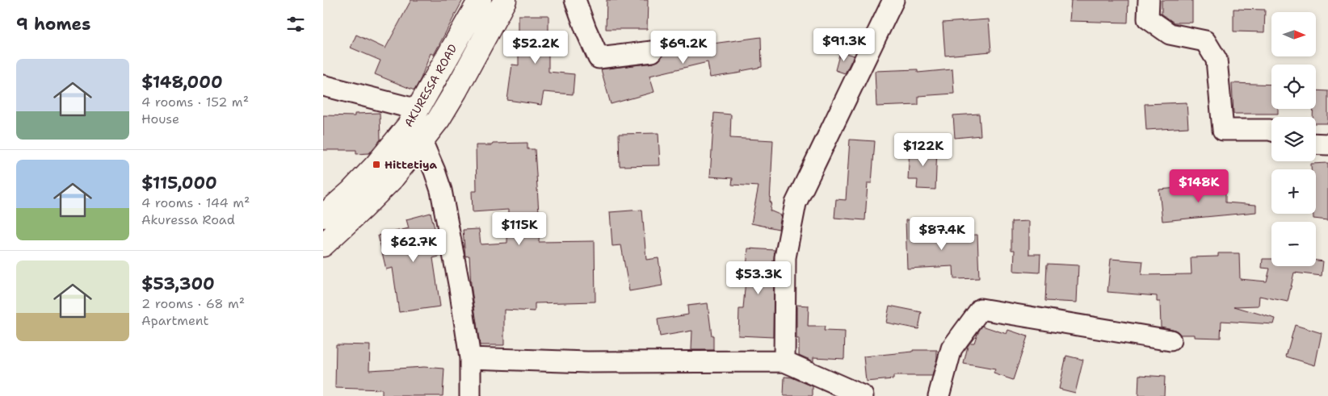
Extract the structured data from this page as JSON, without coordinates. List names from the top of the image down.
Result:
{
  "streets": {
    "highway": ["AKURESSA ROAD"]
  },
  "places": {
    "transit": ["Hittetiya"]
  },
  "north": "right",
  "page": {
    "heading": "9 homes",
    "map_buttons": ["+", "−"],
    "price": [
      "$91.3K",
      "$52.2K",
      "$69.2K",
      "$122K",
      "$148K",
      "$115K",
      "$87.4K",
      "$62.7K",
      "$53.3K"
    ],
    "list": [
      {
        "name": "$148,000",
        "note": "4 rooms · 152 m² · House"
      },
      {
        "name": "$115,000",
        "note": "4 rooms · 144 m² · Akuressa Road"
      },
      {
        "name": "$53,300",
        "note": "2 rooms · 68 m² · Apartment"
      }
    ]
  }
}
